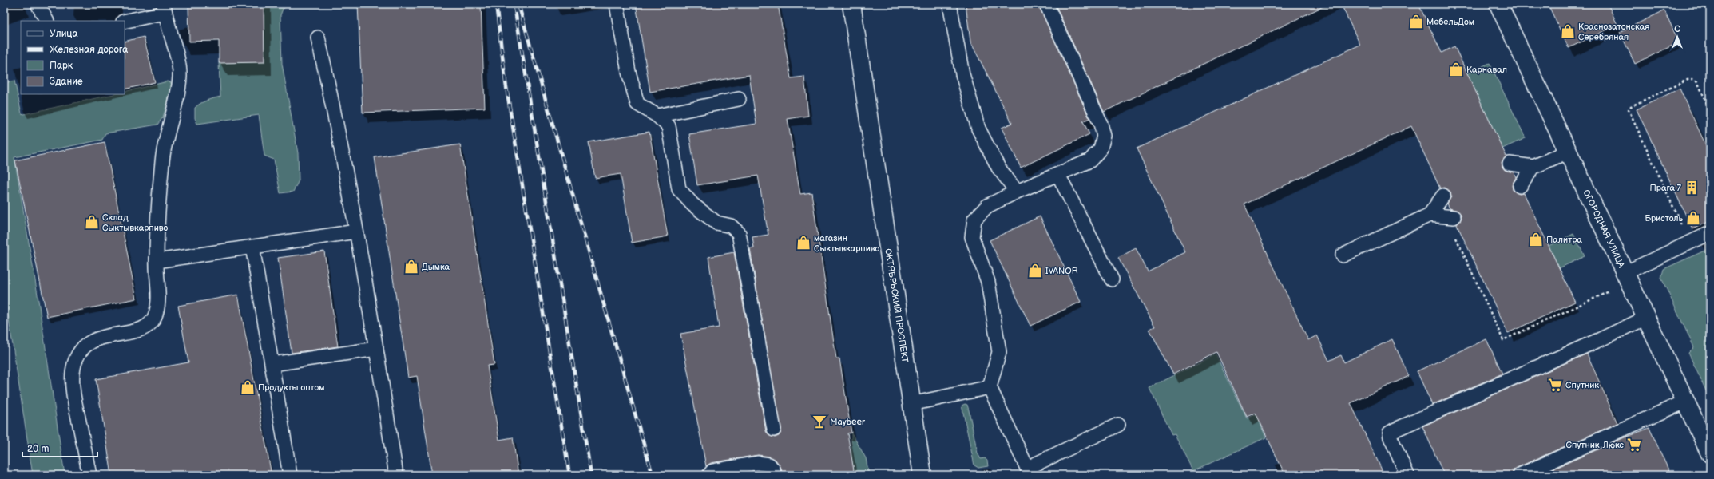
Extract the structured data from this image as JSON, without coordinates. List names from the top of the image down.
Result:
{
  "streets": {
    "street": ["ОГОРОДНАЯ УЛИЦА", "ОКТЯБРЬСКИЙ ПРОСПЕКТ"]
  },
  "places": {
    "shop": [
      "МебельДом",
      "Краснозатонская Серебряная",
      "Карнавал",
      "Бристоль",
      "Склад Сыктывкарпиво",
      "Палитра",
      "магазин Сыктывкарпиво",
      "Дымка",
      "IVANOR",
      "Продукты оптом"
    ],
    "building": ["Прага 7"],
    "supermarket": ["Спутник", "Спутник-Люкс"],
    "bar": ["Maybeer"]
  },
  "legend": [
    "Улица",
    "Железная дорога",
    "Парк",
    "Здание"
  ],
  "scale_bar": "20 m",
  "north": "top"
}
